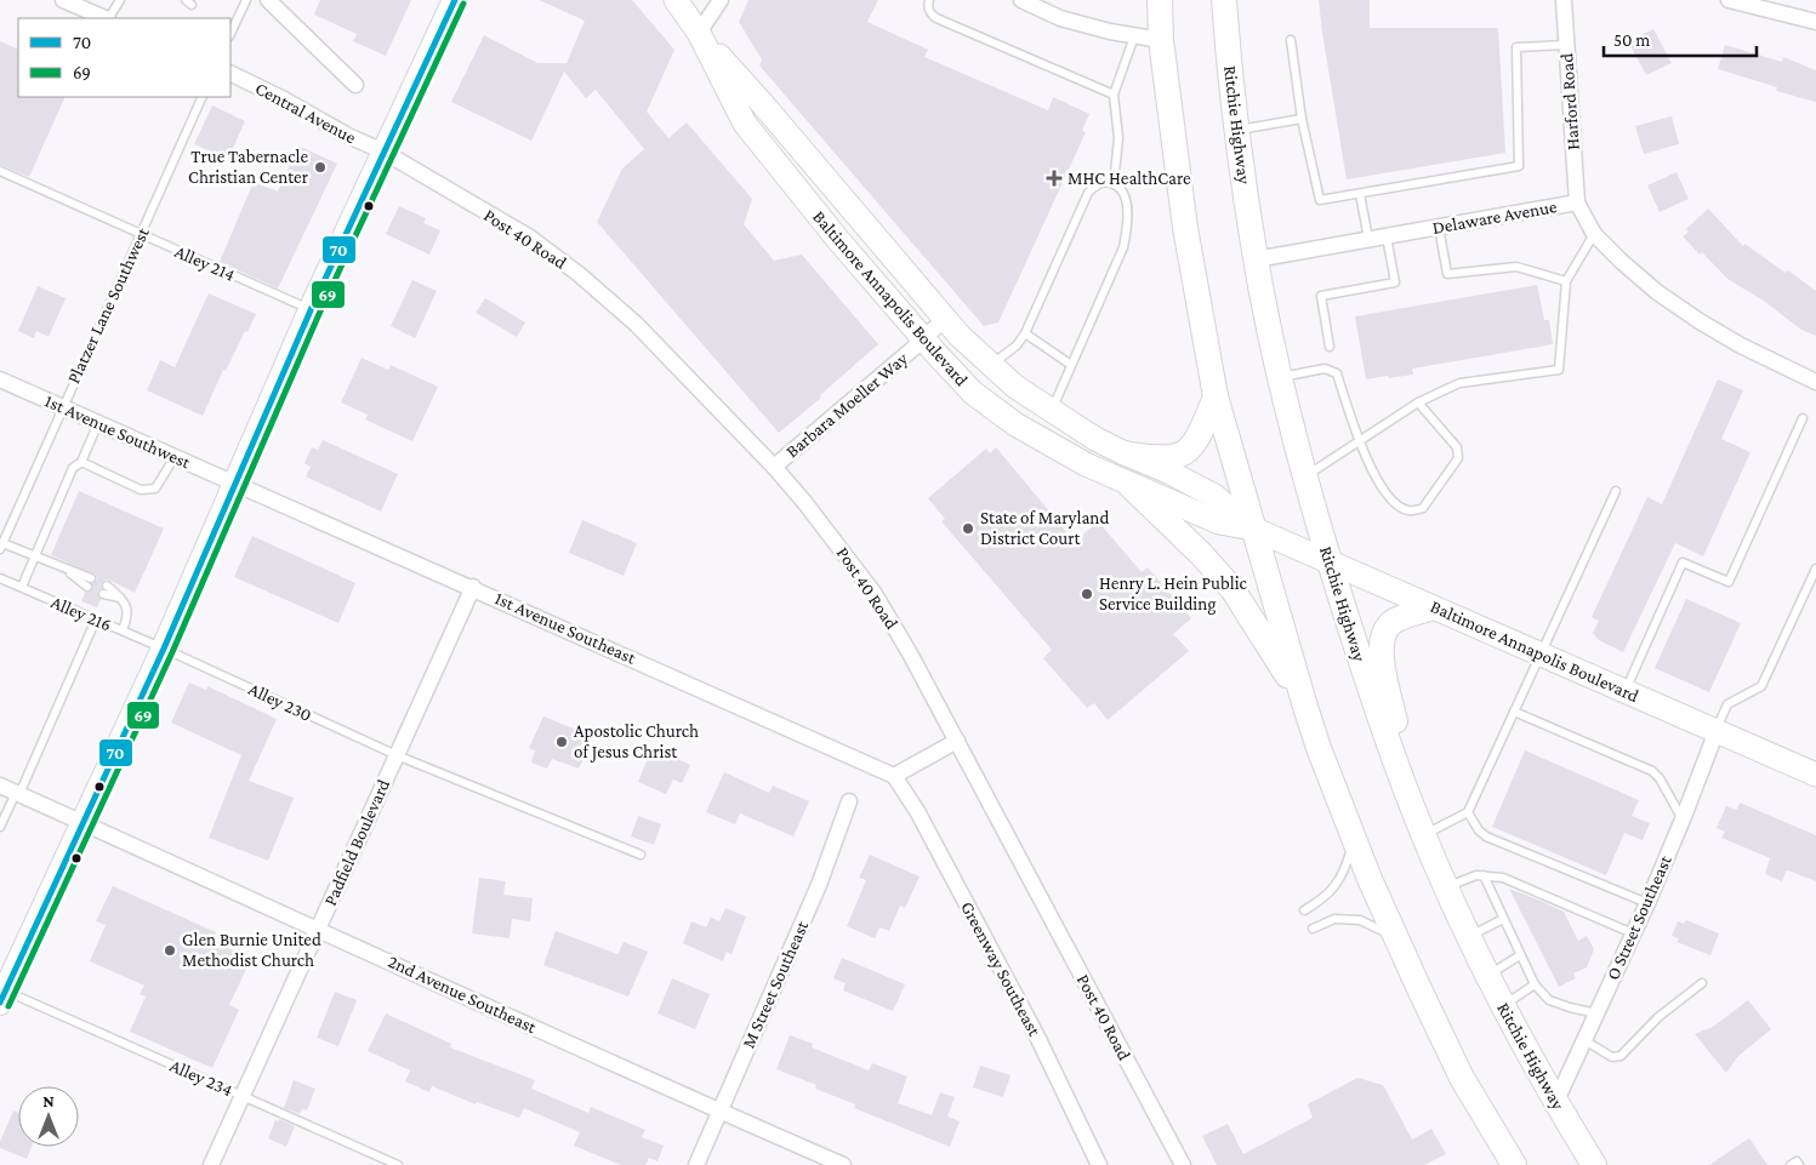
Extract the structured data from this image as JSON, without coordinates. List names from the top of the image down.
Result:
{
  "streets": {
    "main road": ["Ritchie Highway", "Baltimore Annapolis Boulevard"],
    "street": [
      "Harford Road",
      "Central Avenue",
      "Delaware Avenue",
      "Post 40 Road",
      "Barbara Moeller Way",
      "1st Avenue Southwest",
      "1st Avenue Southeast",
      "Padfield Boulevard",
      "O Street Southeast",
      "Greenway Southeast",
      "M Street Southeast",
      "2nd Avenue Southeast"
    ],
    "lane": [
      "Alley 214",
      "Platzer Lane Southwest",
      "Alley 216",
      "Alley 230",
      "Alley 234"
    ]
  },
  "crossings": [
    ["Harford Road", "Delaware Avenue"],
    ["Central Avenue", "Post 40 Road"],
    ["Ritchie Highway", "Delaware Avenue"],
    ["Ritchie Highway", "Baltimore Annapolis Boulevard"],
    ["Ritchie Highway", "O Street Southeast"],
    ["Post 40 Road", "Barbara Moeller Way"],
    ["Alley 214", "Platzer Lane Southwest"],
    ["Baltimore Annapolis Boulevard", "Barbara Moeller Way"],
    ["Baltimore Annapolis Boulevard", "O Street Southeast"],
    ["Platzer Lane Southwest", "1st Avenue Southwest"],
    ["1st Avenue Southwest", "1st Avenue Southeast"],
    ["Alley 216", "Alley 230"],
    ["1st Avenue Southeast", "Padfield Boulevard"],
    ["1st Avenue Southeast", "Greenway Southeast"],
    ["Alley 230", "Padfield Boulevard"],
    ["Padfield Boulevard", "2nd Avenue Southeast"],
    ["Padfield Boulevard", "Alley 234"],
    ["M Street Southeast", "2nd Avenue Southeast"]
  ],
  "places": {
    "other": [
      "True Tabernacle Christian Center",
      "State of Maryland District Court",
      "Henry L. Hein Public Service Building",
      "Apostolic Church of Jesus Christ",
      "Glen Burnie United Methodist Church"
    ],
    "health": ["MHC HealthCare"]
  },
  "lines": ["transit line 70", "transit line 69"],
  "legend": ["70", "69"],
  "scale_bar": "50 m",
  "north": "top"
}
